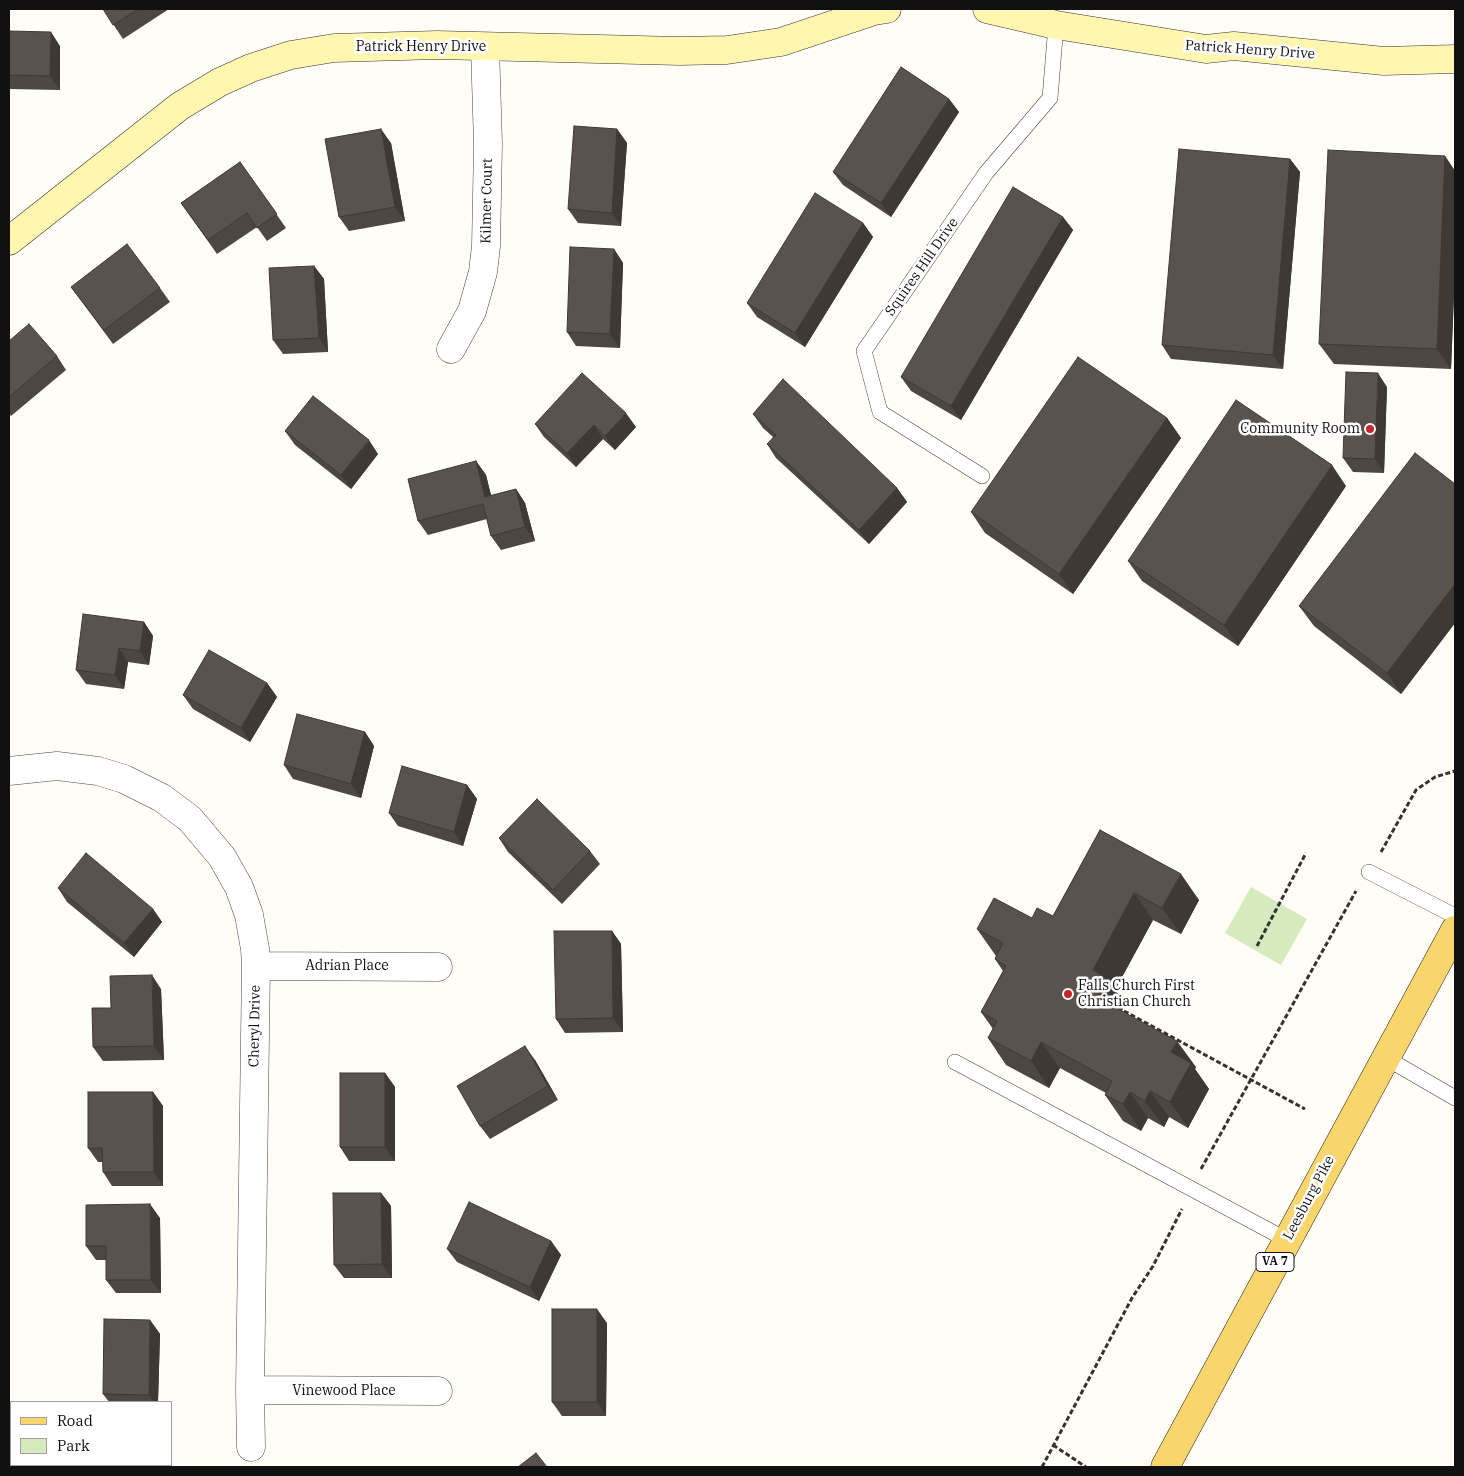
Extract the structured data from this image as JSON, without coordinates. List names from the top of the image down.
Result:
{
  "streets": {
    "main road": ["Leesburg Pike", "VA 7"],
    "street": [
      "Patrick Henry Drive",
      "Kilmer Court",
      "Adrian Place",
      "Cheryl Drive",
      "Vinewood Place"
    ],
    "lane": ["Squires Hill Drive"]
  },
  "crossings": [
    ["Patrick Henry Drive", "Kilmer Court"],
    ["Patrick Henry Drive", "Squires Hill Drive"],
    ["Adrian Place", "Cheryl Drive"],
    ["Cheryl Drive", "Vinewood Place"]
  ],
  "places": ["Community Room", "Falls Church First Christian Church"],
  "legend": ["Road", "Park"]
}
